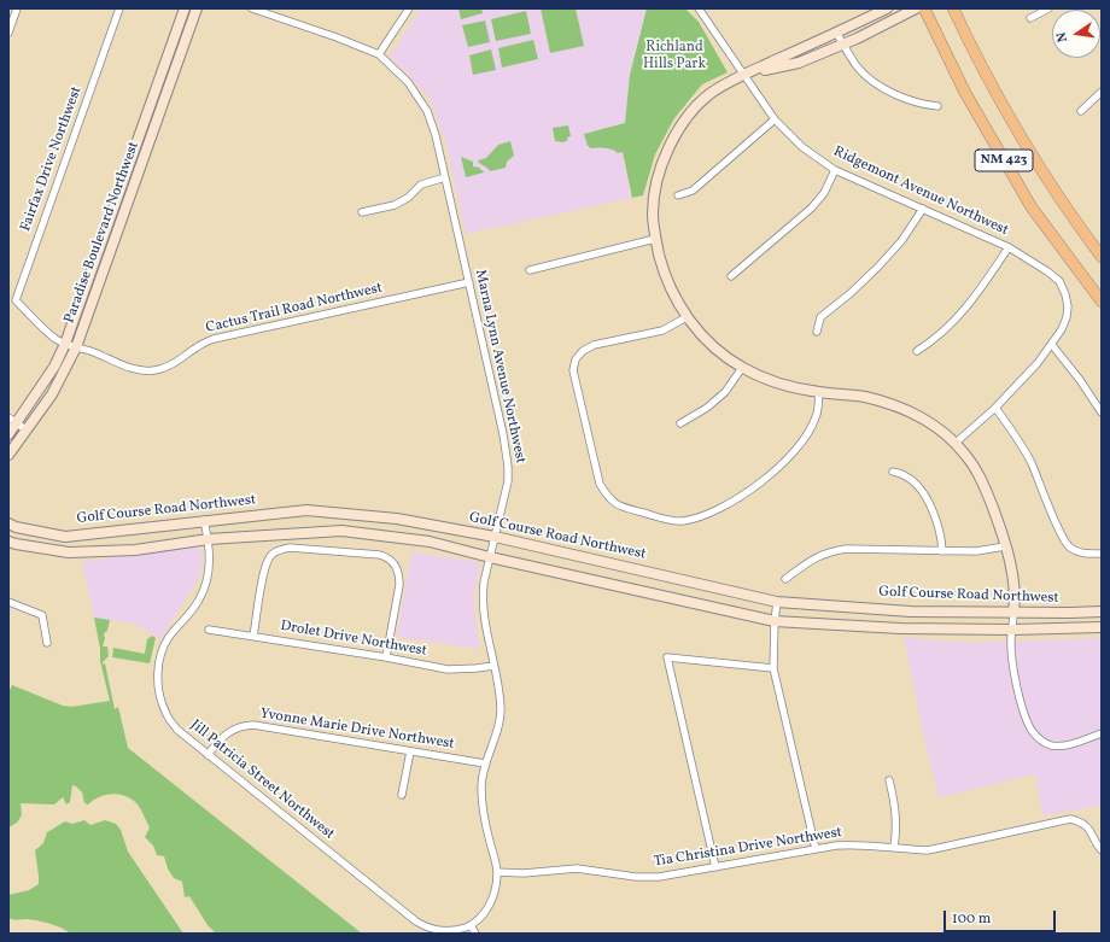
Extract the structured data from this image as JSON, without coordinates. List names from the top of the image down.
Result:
{
  "streets": {
    "main road": ["NM 423", "Paradise Boulevard Northwest", "Golf Course Road Northwest"],
    "street": [
      "Fairfax Drive Northwest",
      "Ridgemont Avenue Northwest",
      "Cactus Trail Road Northwest",
      "Marna Lynn Avenue Northwest",
      "Drolet Drive Northwest",
      "Yvonne Marie Drive Northwest",
      "Jill Patricia Street Northwest",
      "Tia Christina Drive Northwest"
    ]
  },
  "crossings": [
    ["Fairfax Drive Northwest", "Paradise Boulevard Northwest"],
    ["Fairfax Drive Northwest", "Cactus Trail Road Northwest"],
    ["Paradise Boulevard Northwest", "Cactus Trail Road Northwest"],
    ["Cactus Trail Road Northwest", "Marna Lynn Avenue Northwest"],
    ["Marna Lynn Avenue Northwest", "Golf Course Road Northwest"],
    ["Marna Lynn Avenue Northwest", "Drolet Drive Northwest"],
    ["Marna Lynn Avenue Northwest", "Yvonne Marie Drive Northwest"],
    ["Marna Lynn Avenue Northwest", "Tia Christina Drive Northwest"],
    ["Golf Course Road Northwest", "Jill Patricia Street Northwest"],
    ["Yvonne Marie Drive Northwest", "Jill Patricia Street Northwest"]
  ],
  "parks": ["Richland Hills Park"],
  "scale_bar": "100 m",
  "north": "left"
}
